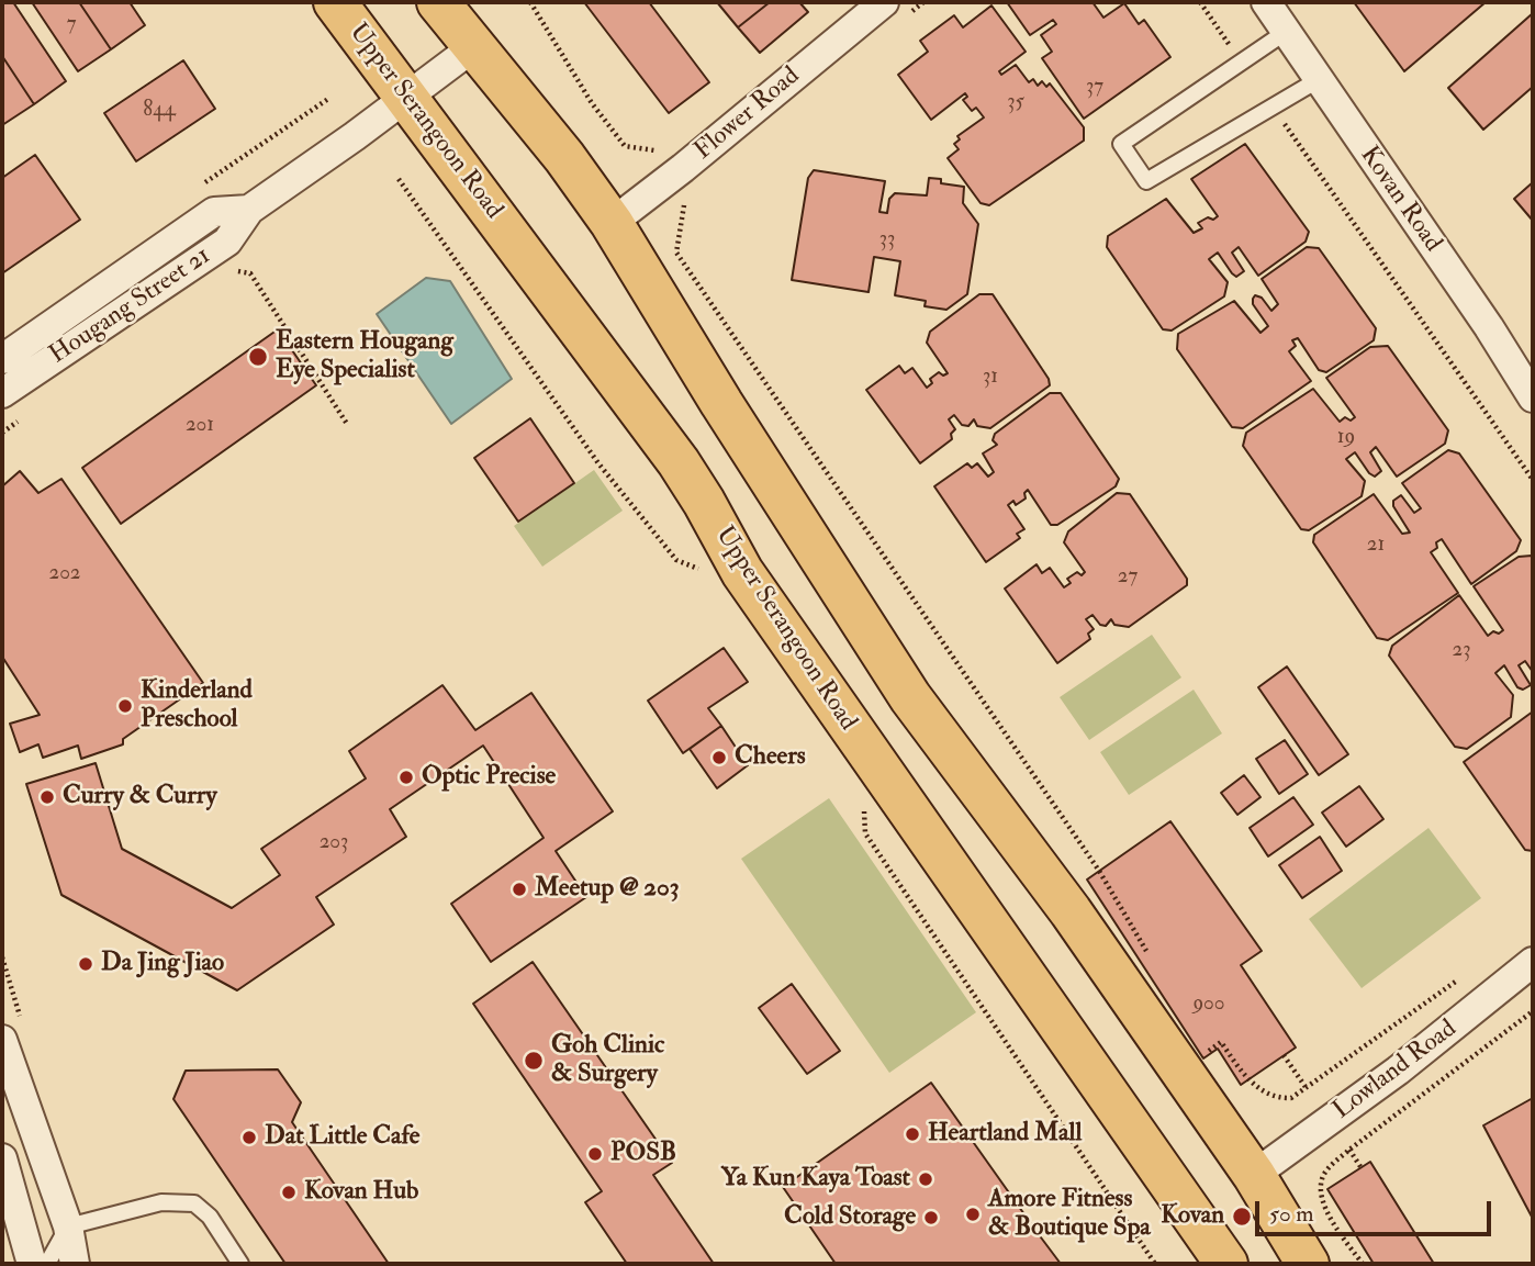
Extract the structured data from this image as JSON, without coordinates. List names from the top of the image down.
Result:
{
  "streets": {
    "main road": ["Upper Serangoon Road"],
    "street": [
      "Flower Road",
      "Kovan Road",
      "Hougang Street 21",
      "Lowland Road"
    ]
  },
  "crossings": [
    ["Upper Serangoon Road", "Hougang Street 21"]
  ],
  "places": [
    "Eastern Hougang Eye Specialist",
    "Kinderland Preschool",
    "Cheers",
    "Optic Precise",
    "Curry & Curry",
    "Meetup @ 203",
    "Da Jing Jiao",
    "Goh Clinic & Surgery",
    "Heartland Mall",
    "Dat Little Cafe",
    "POSB",
    "Ya Kun Kaya Toast",
    "Kovan Hub",
    "Amore Fitness & Boutique Spa",
    "Kovan",
    "Cold Storage"
  ],
  "house_numbers": [
    "7",
    "37",
    "35",
    "844",
    "33",
    "31",
    "201",
    "19",
    "21",
    "202",
    "27",
    "23",
    "203",
    "900"
  ],
  "scale_bar": "50 m"
}
